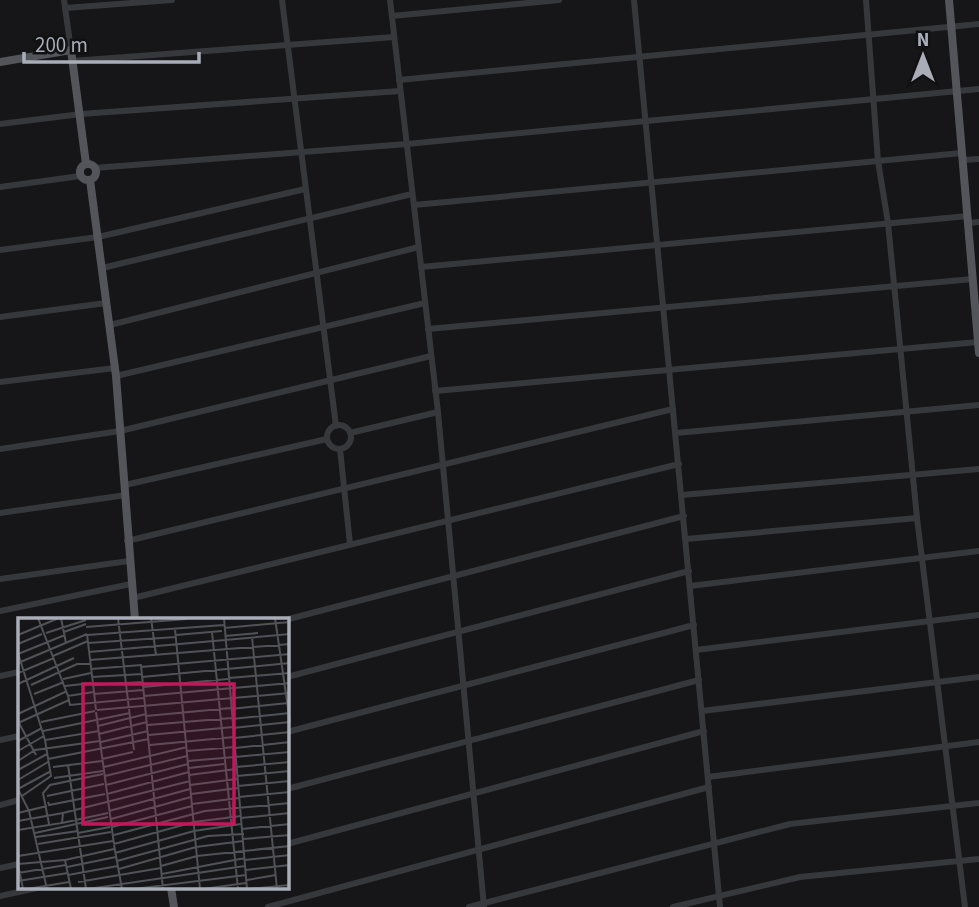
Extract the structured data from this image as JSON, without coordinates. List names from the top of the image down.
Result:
{
  "scale_bar": "200 m",
  "north": "top"
}
